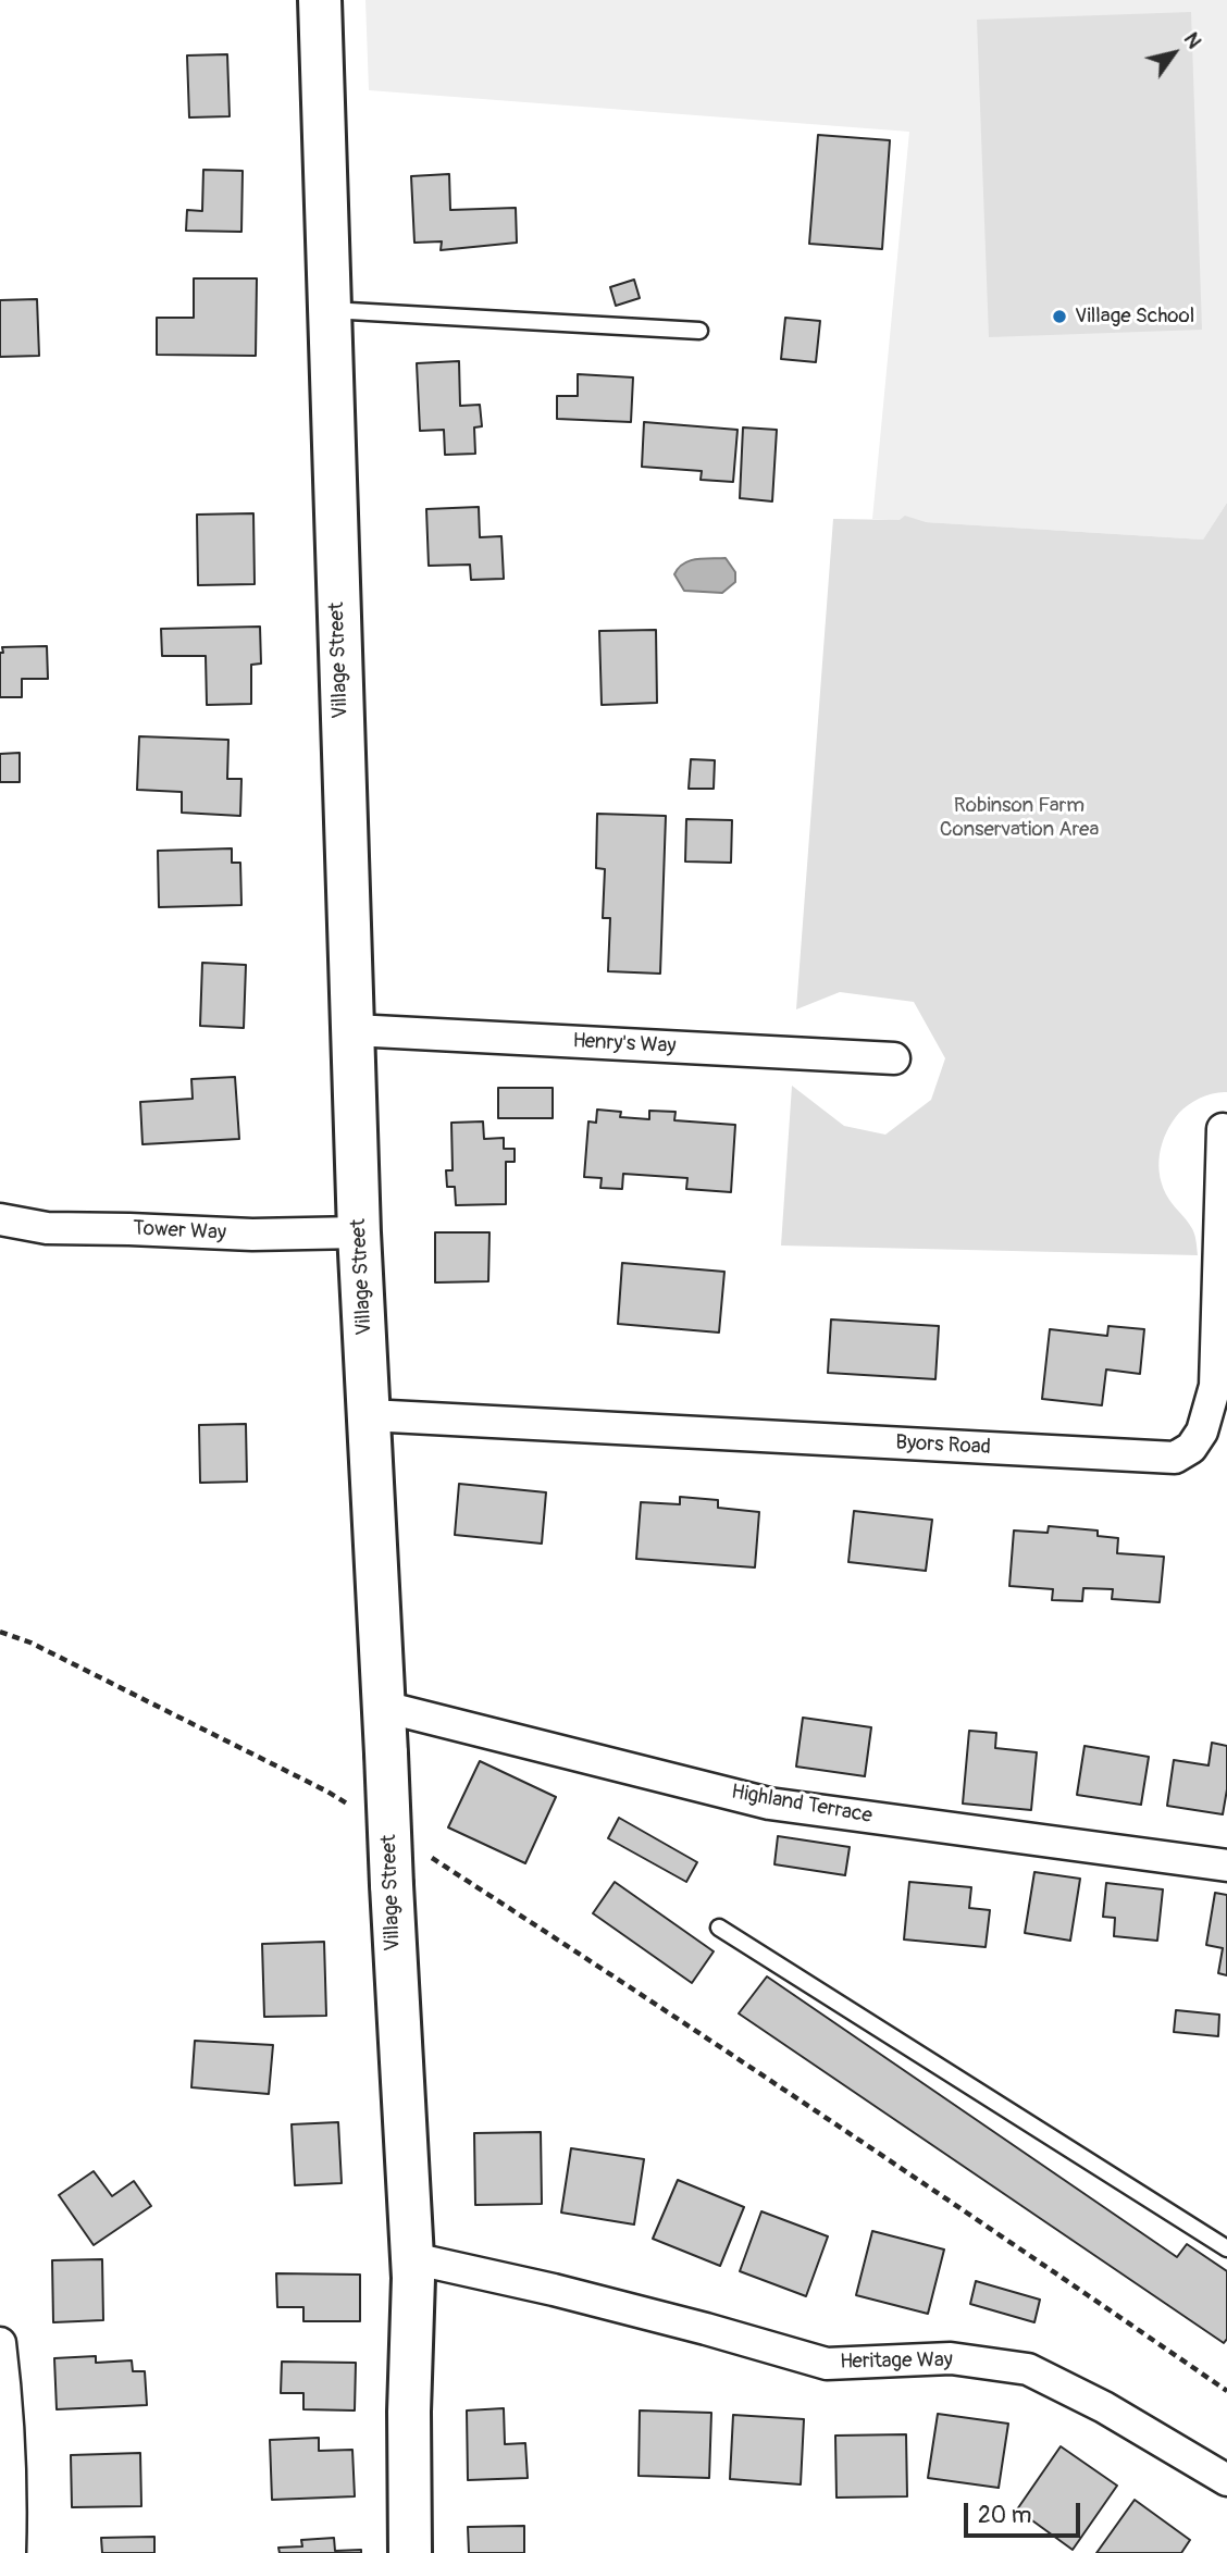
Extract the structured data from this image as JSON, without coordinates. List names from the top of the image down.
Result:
{
  "streets": {
    "main road": ["Village Street"],
    "street": [
      "Henry's Way",
      "Tower Way",
      "Byors Road",
      "Highland Terrace",
      "Heritage Way"
    ]
  },
  "crossings": [
    ["Village Street", "Henry's Way"],
    ["Village Street", "Tower Way"],
    ["Village Street", "Byors Road"],
    ["Village Street", "Highland Terrace"],
    ["Village Street", "Heritage Way"]
  ],
  "parks": ["Robinson Farm Conservation Area"],
  "places": ["Village School"],
  "scale_bar": "20 m",
  "north": "top right"
}
